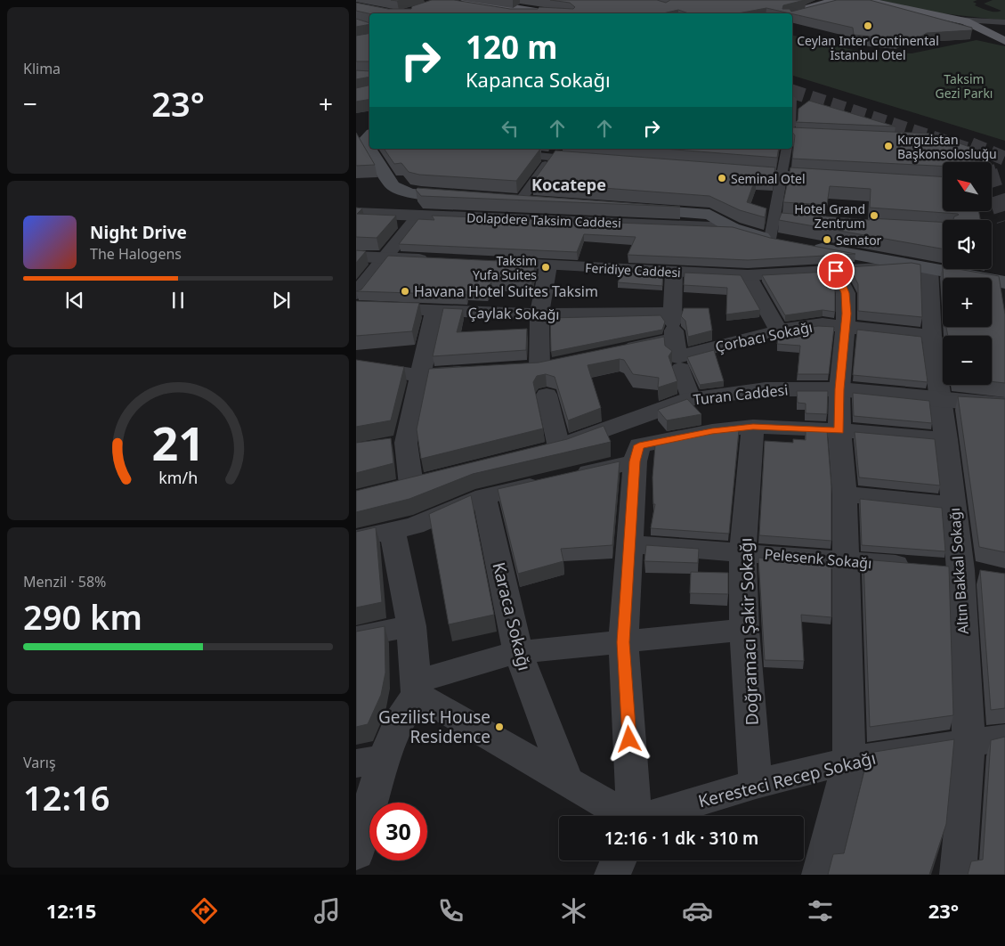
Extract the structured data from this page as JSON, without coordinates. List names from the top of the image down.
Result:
{
  "streets": {
    "street": [
      "Dolapdere Taksim Caddesi",
      "Feridiye Caddesi",
      "Çaylak Sokağı",
      "Çorbacı Sokağı",
      "Turan Caddesi",
      "Pelesenk Sokağı",
      "Altın Bakkal Sokağı",
      "Karaca Sokağı",
      "Doğramacı Şakir Sokağı",
      "Keresteci Recep Sokağı"
    ]
  },
  "crossings": [
    ["Çaylak Sokağı", "Çorbacı Sokağı"],
    ["Çorbacı Sokağı", "Altın Bakkal Sokağı"],
    ["Turan Caddesi", "Altın Bakkal Sokağı"],
    ["Pelesenk Sokağı", "Altın Bakkal Sokağı"],
    ["Pelesenk Sokağı", "Doğramacı Şakir Sokağı"],
    ["Altın Bakkal Sokağı", "Keresteci Recep Sokağı"],
    ["Doğramacı Şakir Sokağı", "Keresteci Recep Sokağı"]
  ],
  "districts": ["Kocatepe"],
  "parks": ["Taksim Gezi Parkı"],
  "places": [
    "Ceylan Inter Continental İstanbul Otel",
    "Kırgızistan Başkonsolosluğu",
    "Seminal Otel",
    "Hotel Grand Zentrum",
    "Senator",
    "Taksim Yufa Suites",
    "Havana Hotel Suites Taksim",
    "Gezilist House Residence"
  ],
  "north": "top left",
  "page": {
    "tile": [
      "Klima",
      ["Menzil · 58%", "290 km"],
      ["Varış", "12:16"]
    ],
    "turn": ["120 m", "Kapanca Sokağı"],
    "heat": ["−", "23°", "+"],
    "map_buttons": ["+", "−"],
    "song": ["Night Drive", "The Halogens"],
    "limit": "30",
    "trip": "12:16 · 1 dk · 310 m",
    "tabs": ["12:15", "23°"],
    "gauge": ["21", "km/h"]
  }
}
